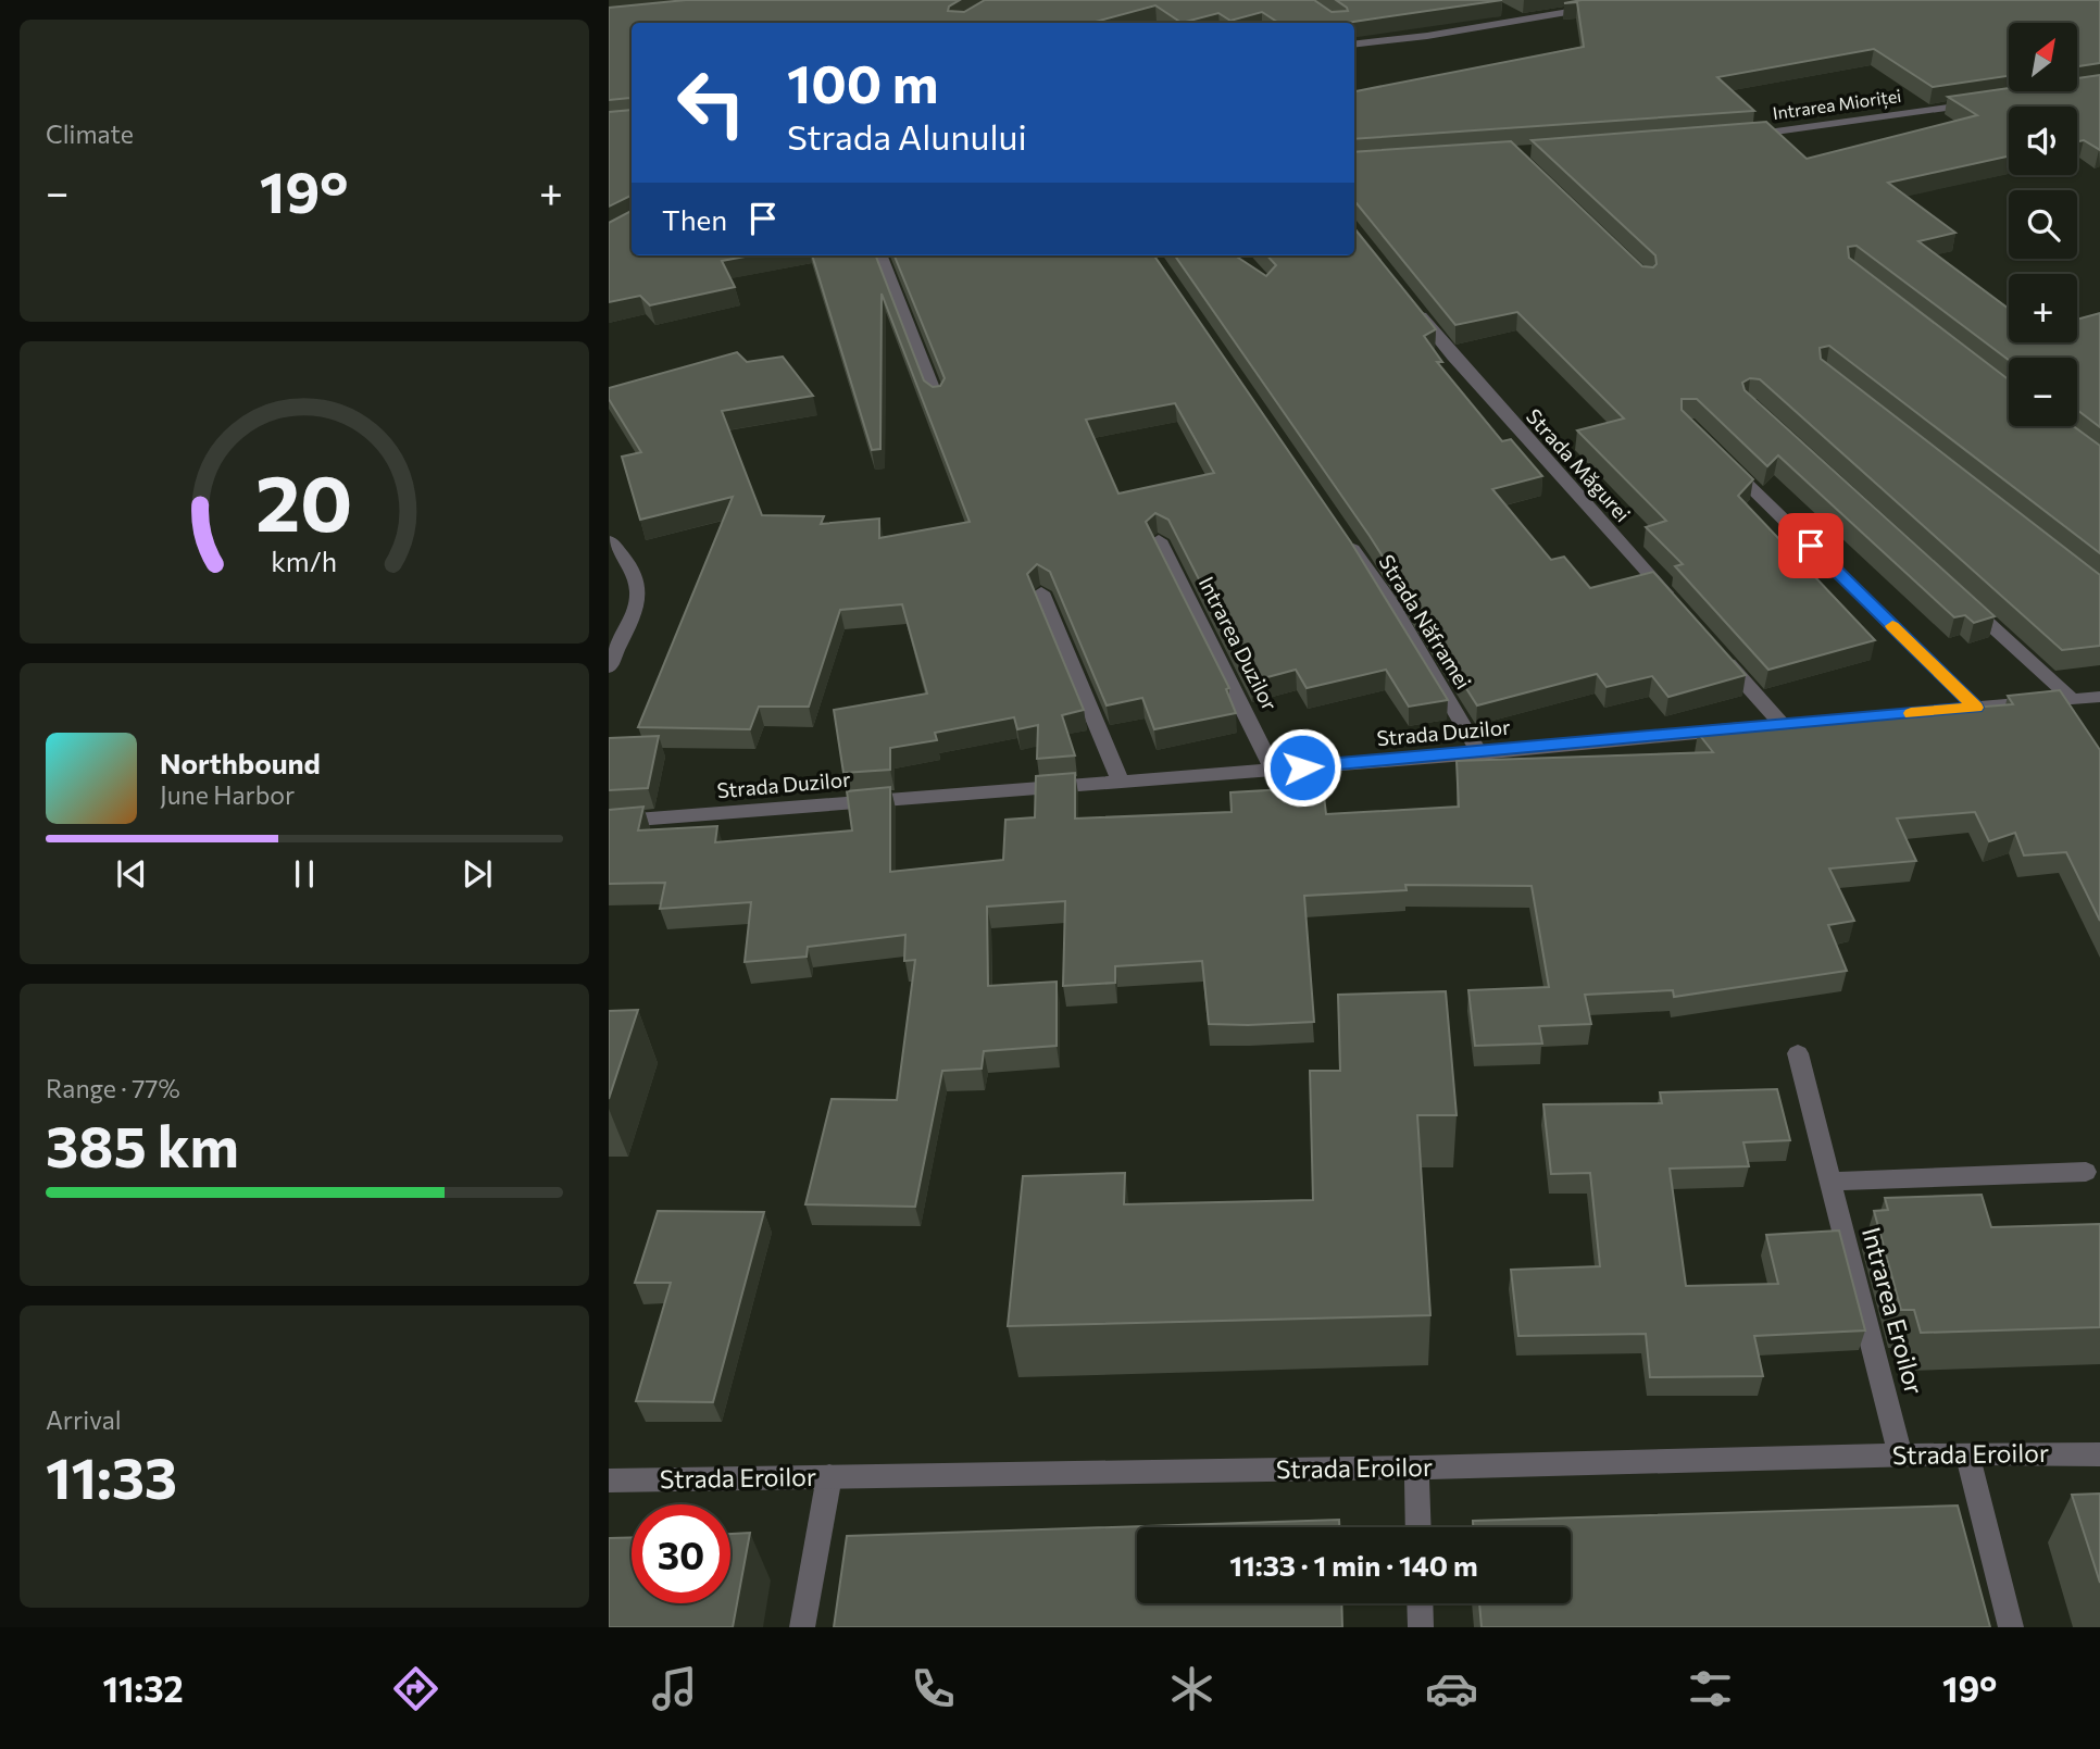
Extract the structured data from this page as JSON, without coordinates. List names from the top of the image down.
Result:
{
  "streets": {
    "street": [
      "Intrarea Mioriței",
      "Strada Măgurei",
      "Strada Năframei",
      "Intrarea Duzilor",
      "Strada Duzilor",
      "Intrarea Eroilor",
      "Strada Eroilor"
    ]
  },
  "crossings": [
    ["Strada Năframei", "Strada Duzilor"],
    ["Intrarea Duzilor", "Strada Duzilor"],
    ["Intrarea Eroilor", "Strada Eroilor"]
  ],
  "north": "top right",
  "page": {
    "tile": [
      "Climate",
      ["Range · 77%", "385 km"],
      ["Arrival", "11:33"]
    ],
    "map_buttons": ["+", "−"],
    "turn": ["100 m", "Strada Alunului"],
    "heat": ["−", "19°", "+"],
    "then": "Then",
    "song": ["Northbound", "June Harbor"],
    "limit": "30",
    "trip": "11:33 · 1 min · 140 m",
    "tabs": ["11:32", "19°"],
    "gauge": ["20", "km/h"]
  }
}
